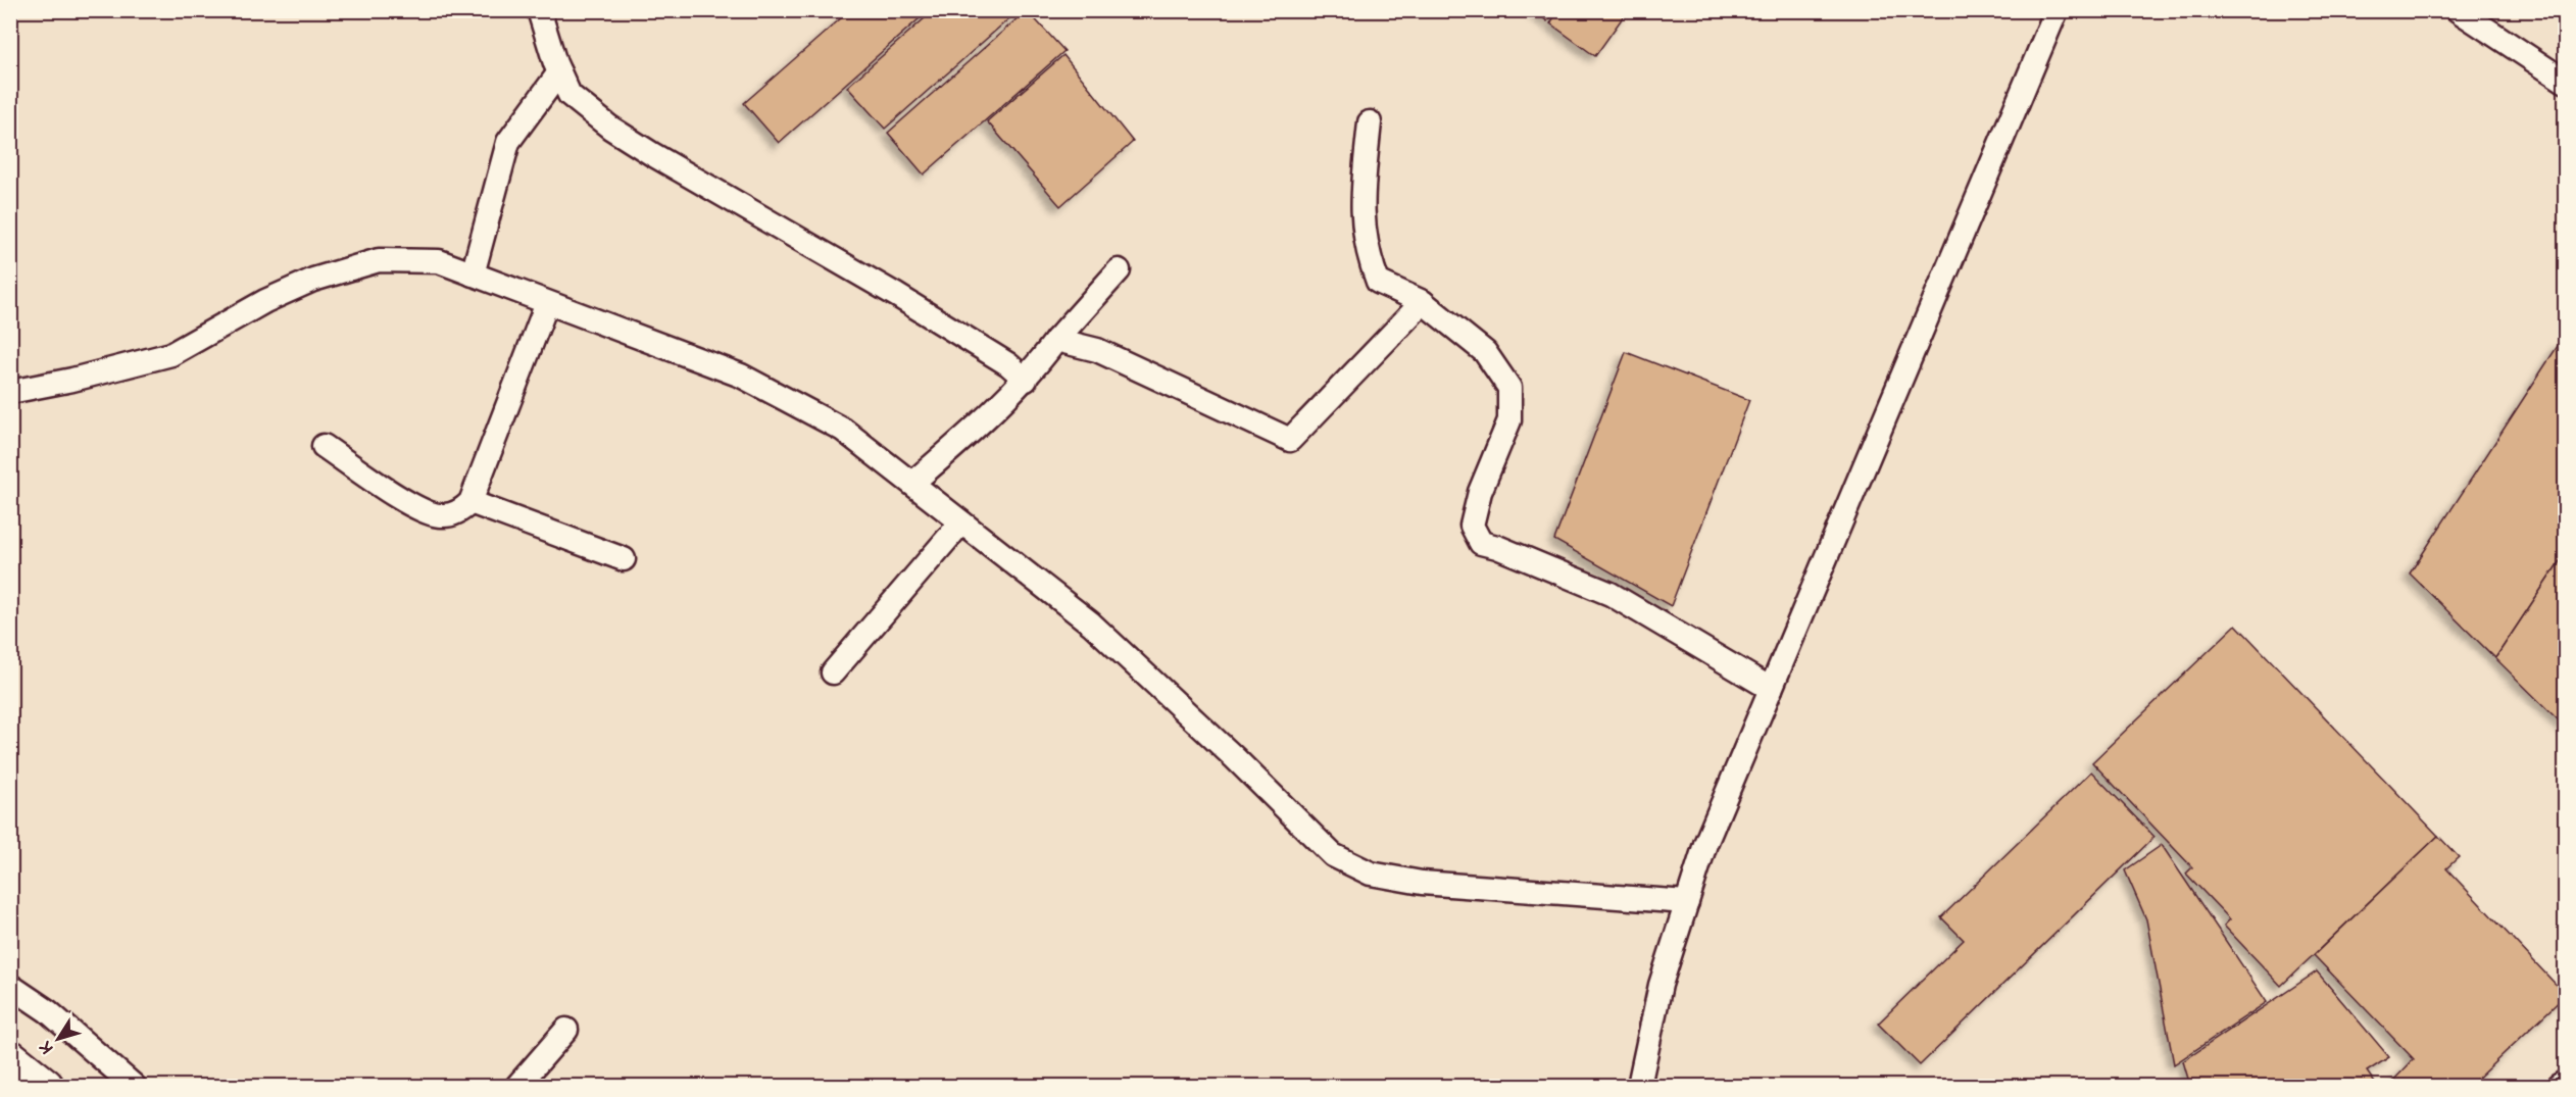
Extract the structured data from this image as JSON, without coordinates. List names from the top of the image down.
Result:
{
  "north": "bottom left"
}
